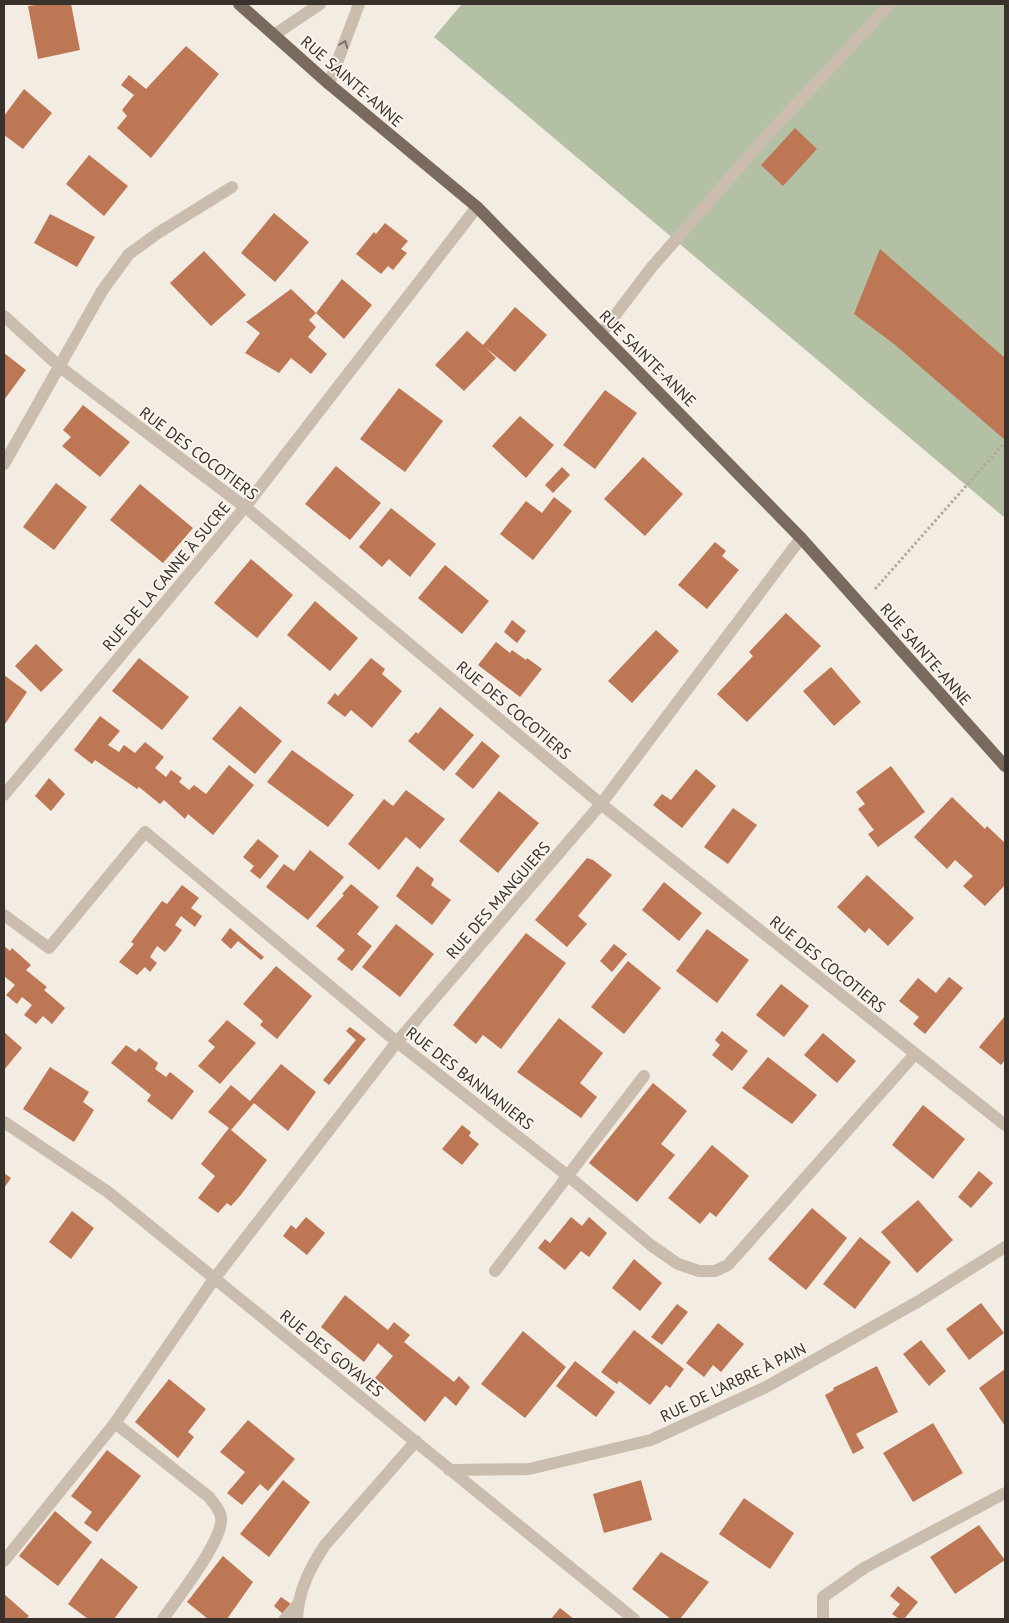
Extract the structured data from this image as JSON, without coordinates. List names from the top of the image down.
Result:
{
  "streets": {
    "main road": ["RUE SAINTE-ANNE"],
    "street": [
      "RUE DES COCOTIERS",
      "RUE DE LA CANNE À SUCRE",
      "RUE DES MANGUIERS",
      "RUE DES BANNANIERS",
      "RUE DES GOYAVES",
      "RUE DE L'ARBRE À PAIN"
    ]
  },
  "crossings": [
    ["RUE SAINTE-ANNE", "RUE DE LA CANNE À SUCRE"],
    ["RUE SAINTE-ANNE", "RUE DES MANGUIERS"],
    ["RUE DES COCOTIERS", "RUE DE LA CANNE À SUCRE"],
    ["RUE DES COCOTIERS", "RUE DES MANGUIERS"],
    ["RUE DES COCOTIERS", "RUE DES BANNANIERS"],
    ["RUE DES MANGUIERS", "RUE DES BANNANIERS"],
    ["RUE DES MANGUIERS", "RUE DES GOYAVES"],
    ["RUE DES GOYAVES", "RUE DE L'ARBRE À PAIN"]
  ]
}
